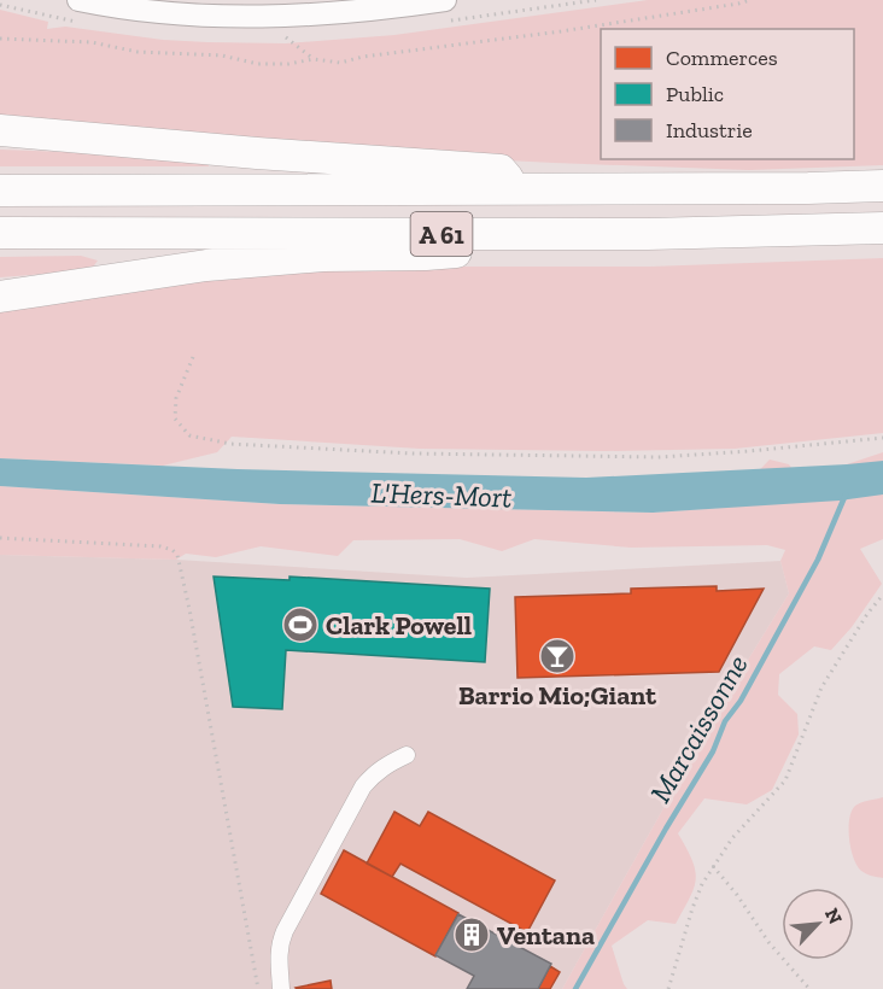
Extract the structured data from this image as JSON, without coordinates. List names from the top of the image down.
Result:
{
  "streets": {
    "highway": ["A 61"]
  },
  "water": ["L'Hers-Mort", "Marcaissonne"],
  "places": {
    "sports": ["Clark Powell"],
    "bar": ["Barrio Mio;Giant"],
    "building": ["Ventana"]
  },
  "legend": ["Commerces", "Public", "Industrie"],
  "north": "top right"
}
